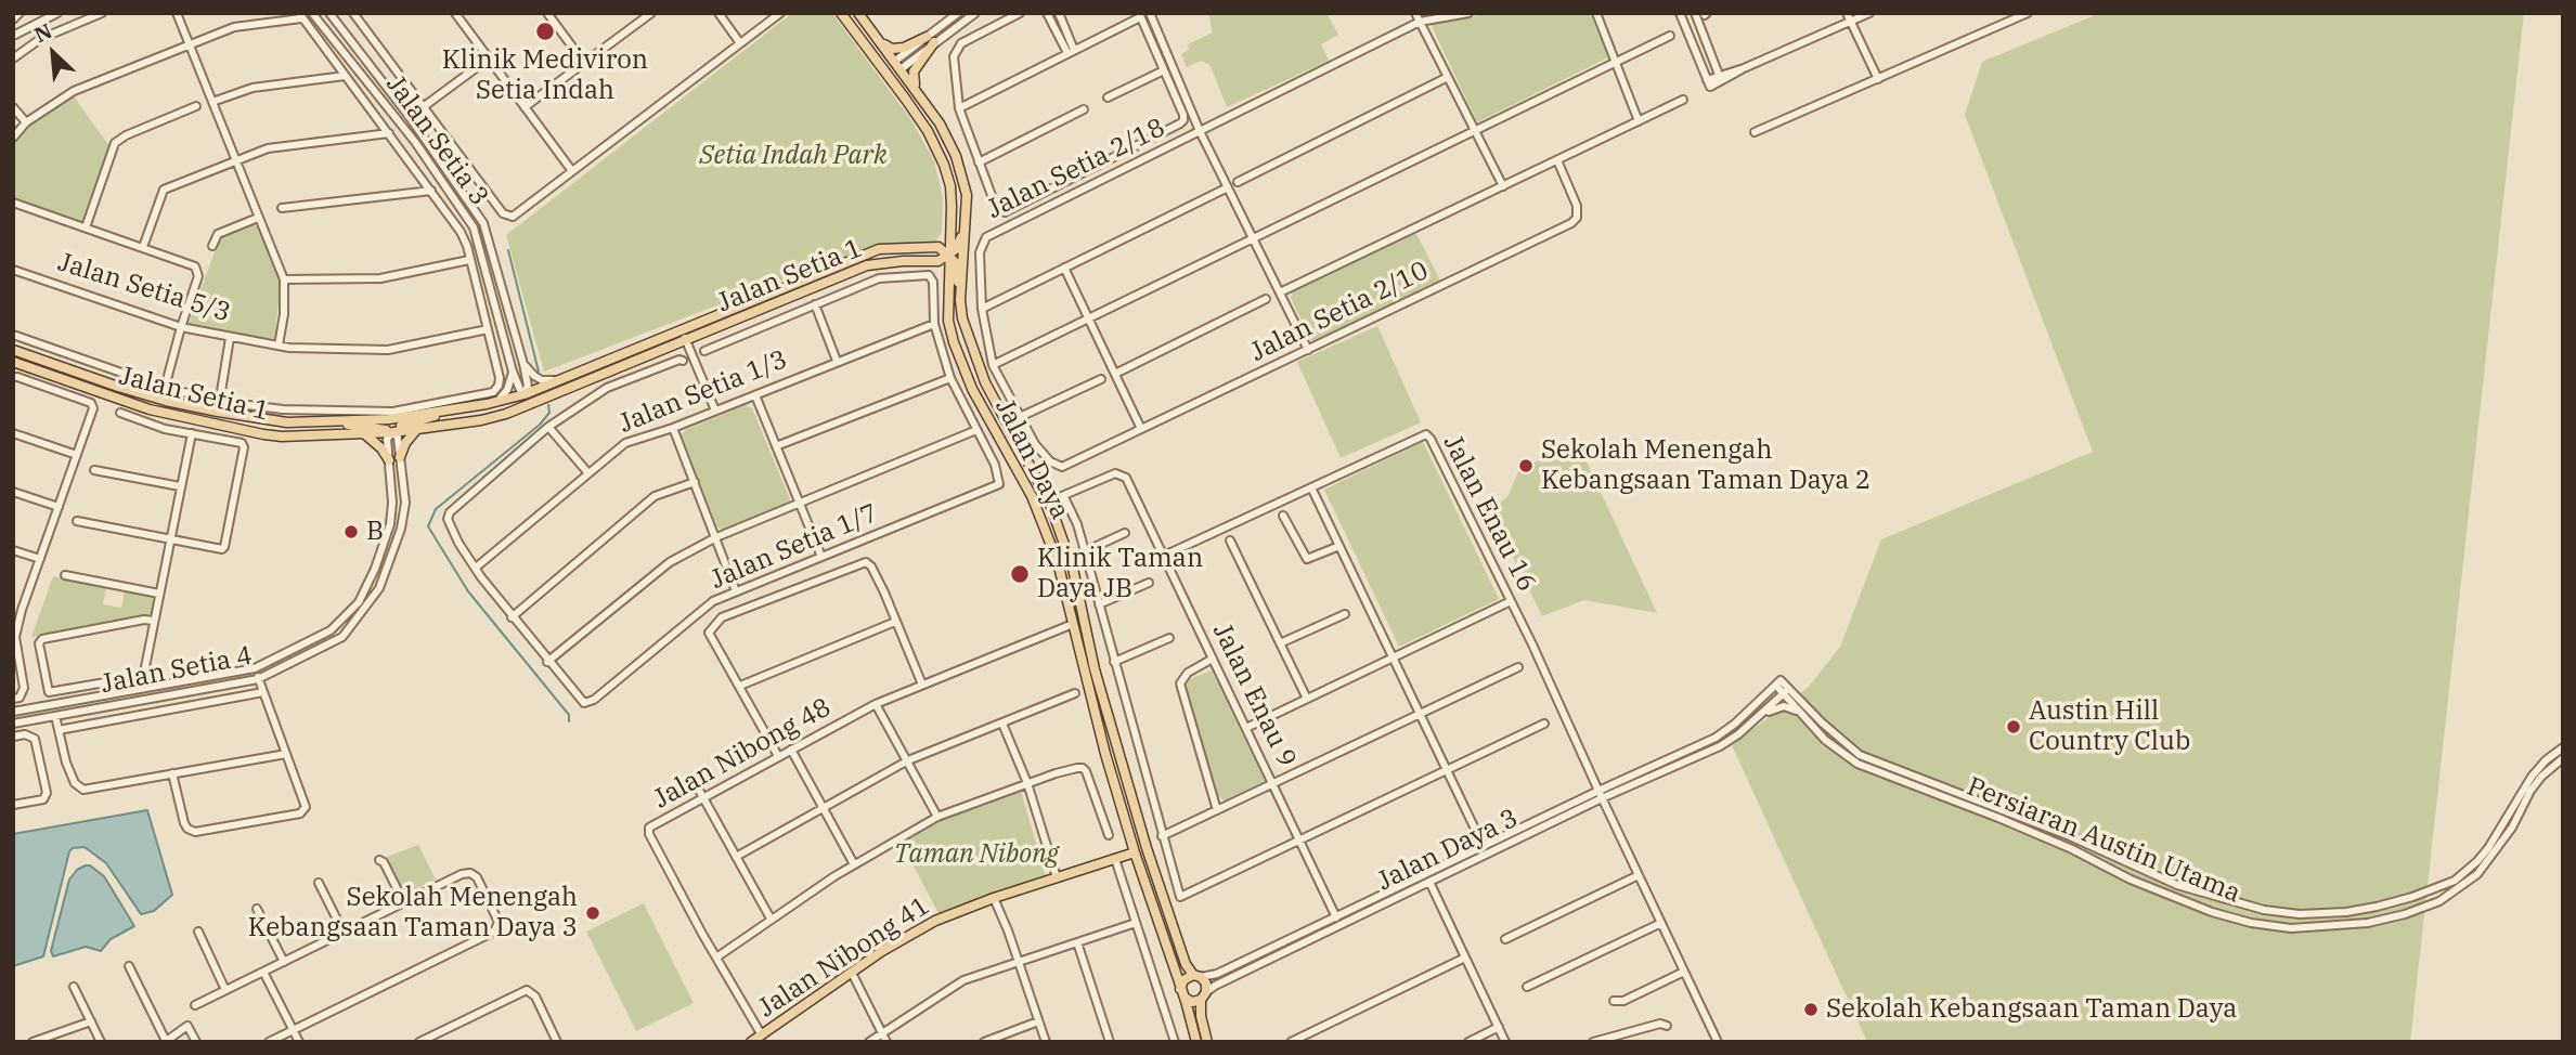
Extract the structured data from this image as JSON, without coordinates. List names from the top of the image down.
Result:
{
  "streets": {
    "main road": ["Jalan Setia 1", "Jalan Daya", "Jalan Nibong 41"],
    "street": [
      "Jalan Setia 3",
      "Jalan Setia 2/18",
      "Jalan Setia 5/3",
      "Jalan Setia 2/10",
      "Jalan Setia 1/3",
      "Jalan Enau 16",
      "Jalan Setia 1/7",
      "Jalan Setia 4",
      "Jalan Enau 9",
      "Jalan Nibong 48",
      "Persiaran Austin Utama",
      "Jalan Daya 3"
    ]
  },
  "crossings": [
    ["Jalan Setia 3", "Jalan Setia 1"],
    ["Jalan Setia 2/18", "Jalan Setia 2/10"],
    ["Jalan Setia 1", "Jalan Daya"],
    ["Jalan Setia 1", "Jalan Setia 4"],
    ["Jalan Setia 1/3", "Jalan Setia 1/7"],
    ["Jalan Daya", "Jalan Enau 9"],
    ["Jalan Daya", "Jalan Nibong 48"],
    ["Jalan Daya", "Jalan Daya 3"],
    ["Jalan Daya", "Jalan Nibong 41"],
    ["Jalan Enau 16", "Jalan Enau 9"],
    ["Jalan Enau 16", "Jalan Daya 3"],
    ["Jalan Enau 9", "Jalan Daya 3"],
    ["Jalan Nibong 48", "Jalan Nibong 41"],
    ["Persiaran Austin Utama", "Jalan Daya 3"]
  ],
  "parks": ["Setia Indah Park", "Taman Nibong"],
  "places": [
    "Klinik Mediviron Setia Indah",
    "Sekolah Menengah Kebangsaan Taman Daya 2",
    "B",
    "Klinik Taman Daya JB",
    "Austin Hill Country Club",
    "Sekolah Menengah Kebangsaan Taman Daya 3",
    "Sekolah Kebangsaan Taman Daya"
  ],
  "north": "top left"
}
